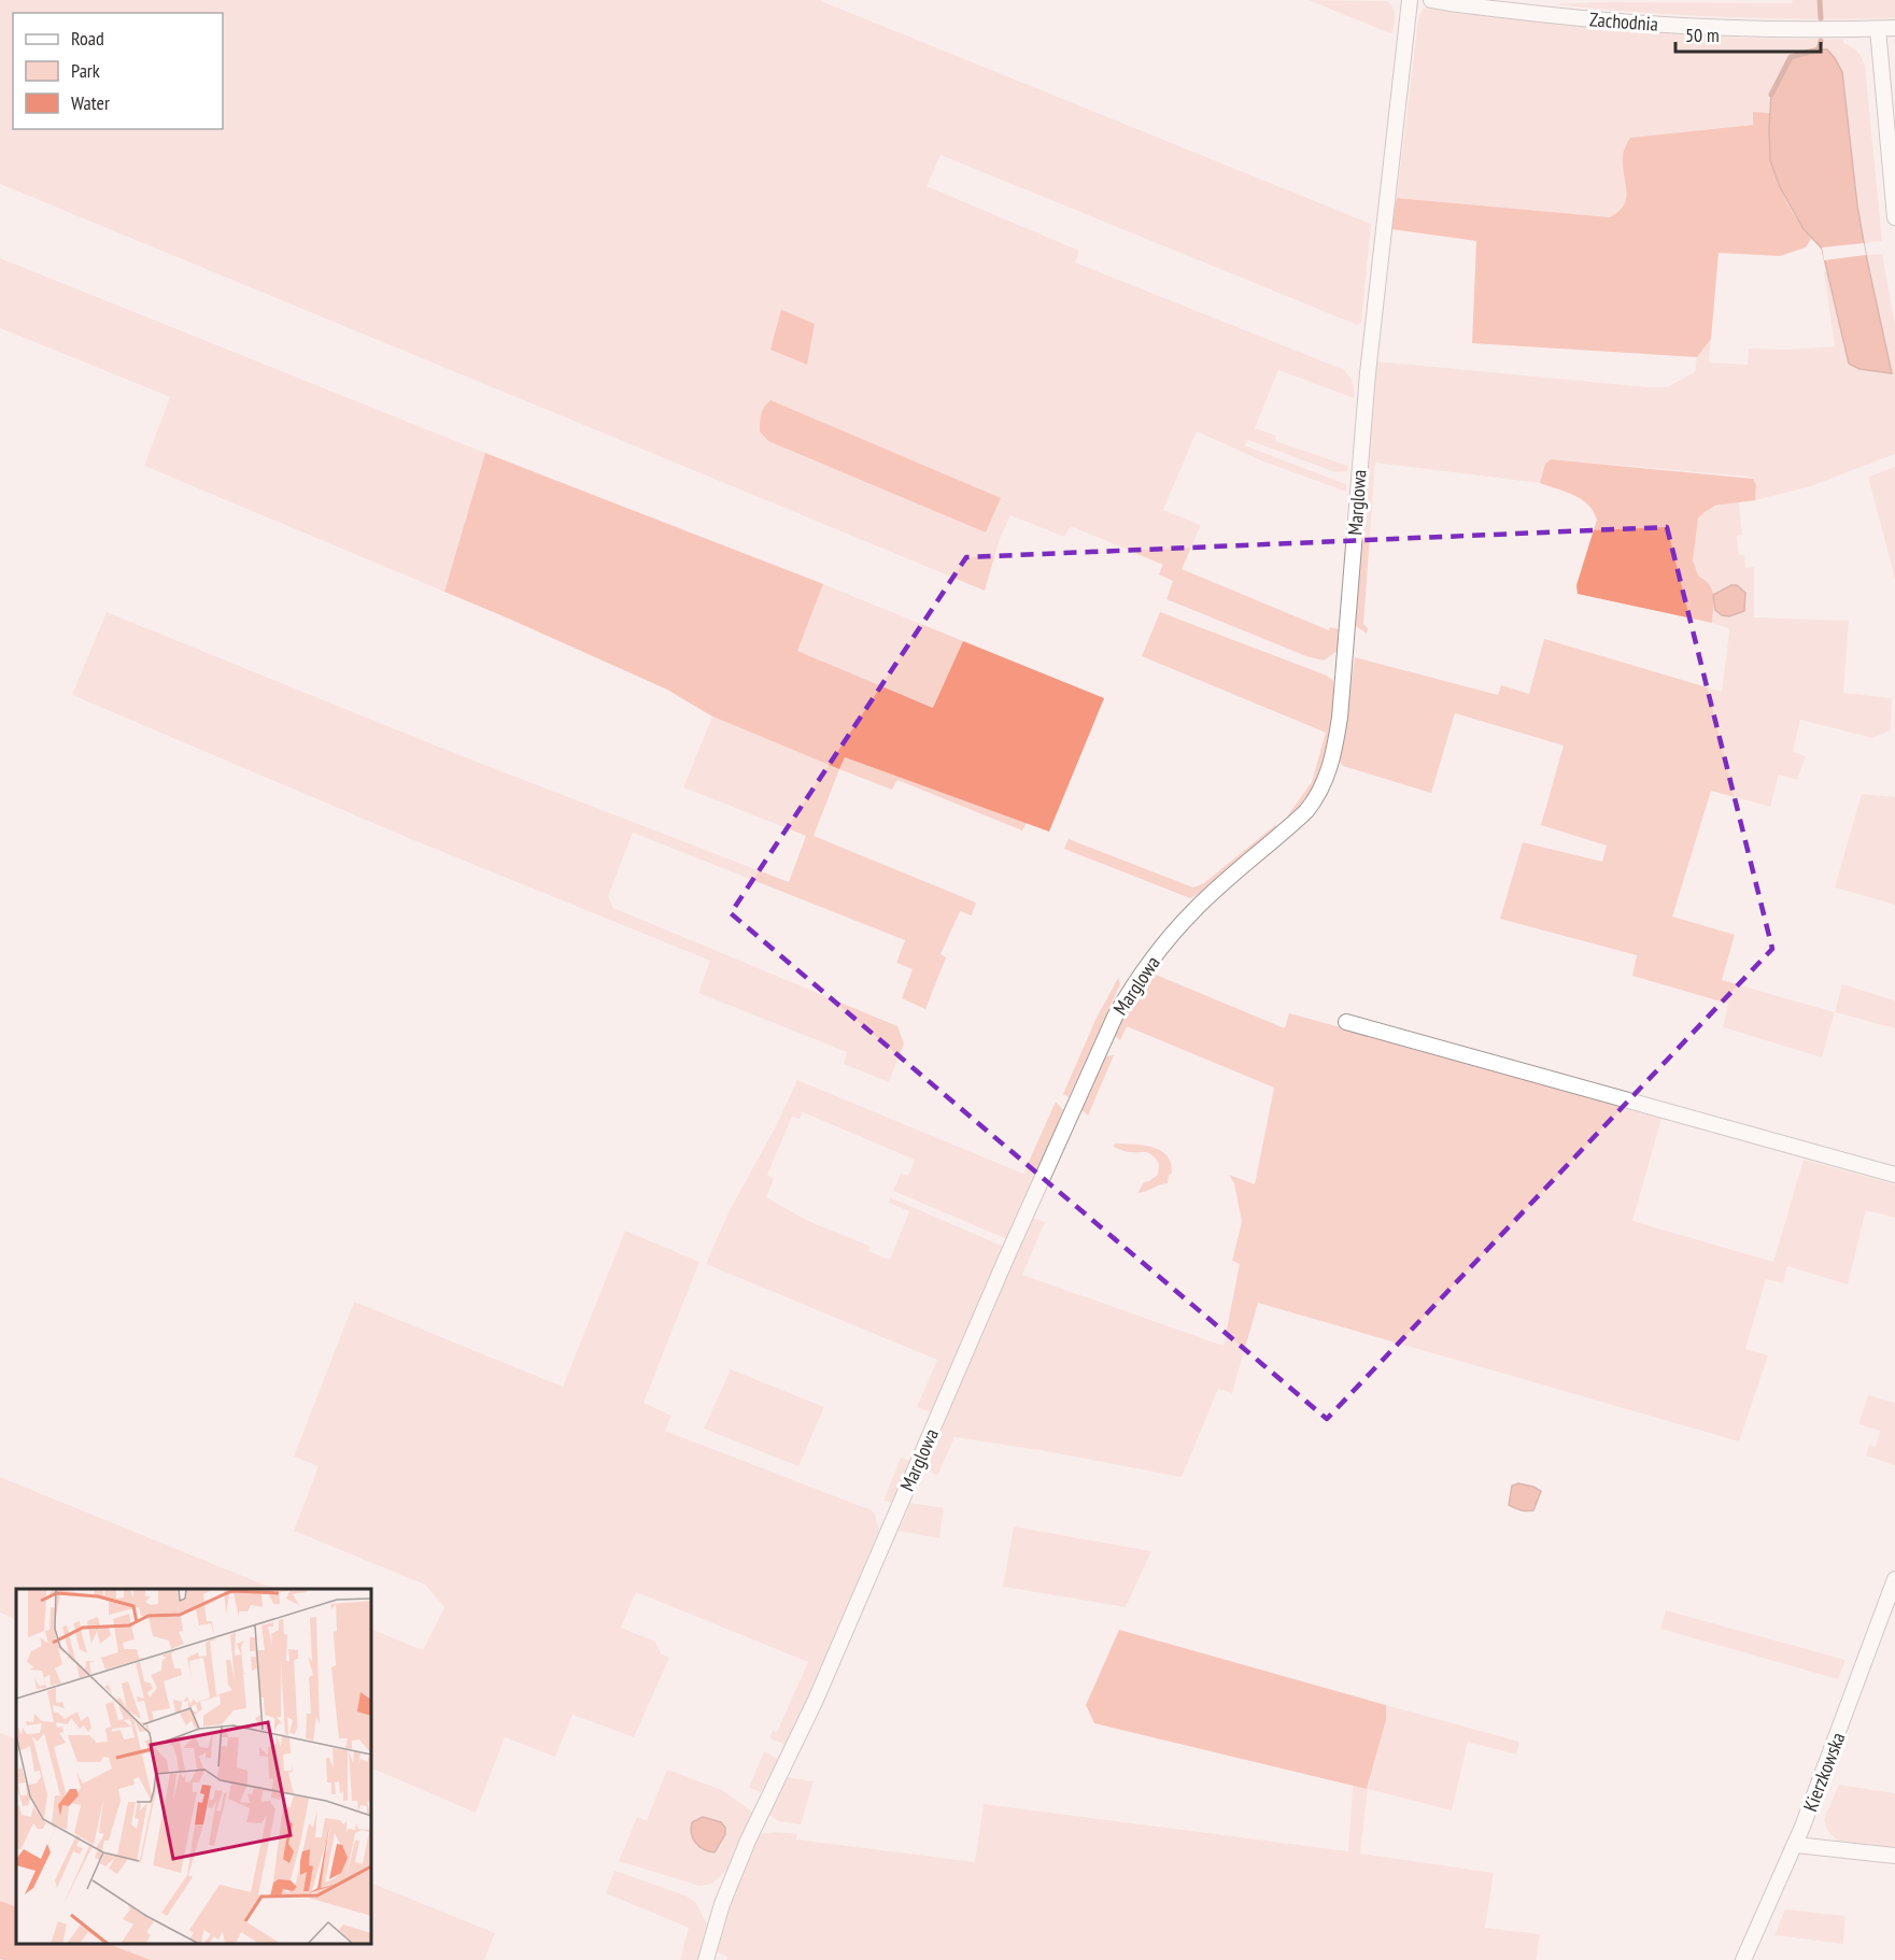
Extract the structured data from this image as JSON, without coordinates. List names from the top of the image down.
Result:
{
  "streets": {
    "street": ["Zachodnia", "Marglowa", "Kierzkowska"]
  },
  "legend": ["Road", "Park", "Water"],
  "scale_bar": "50 m"
}
